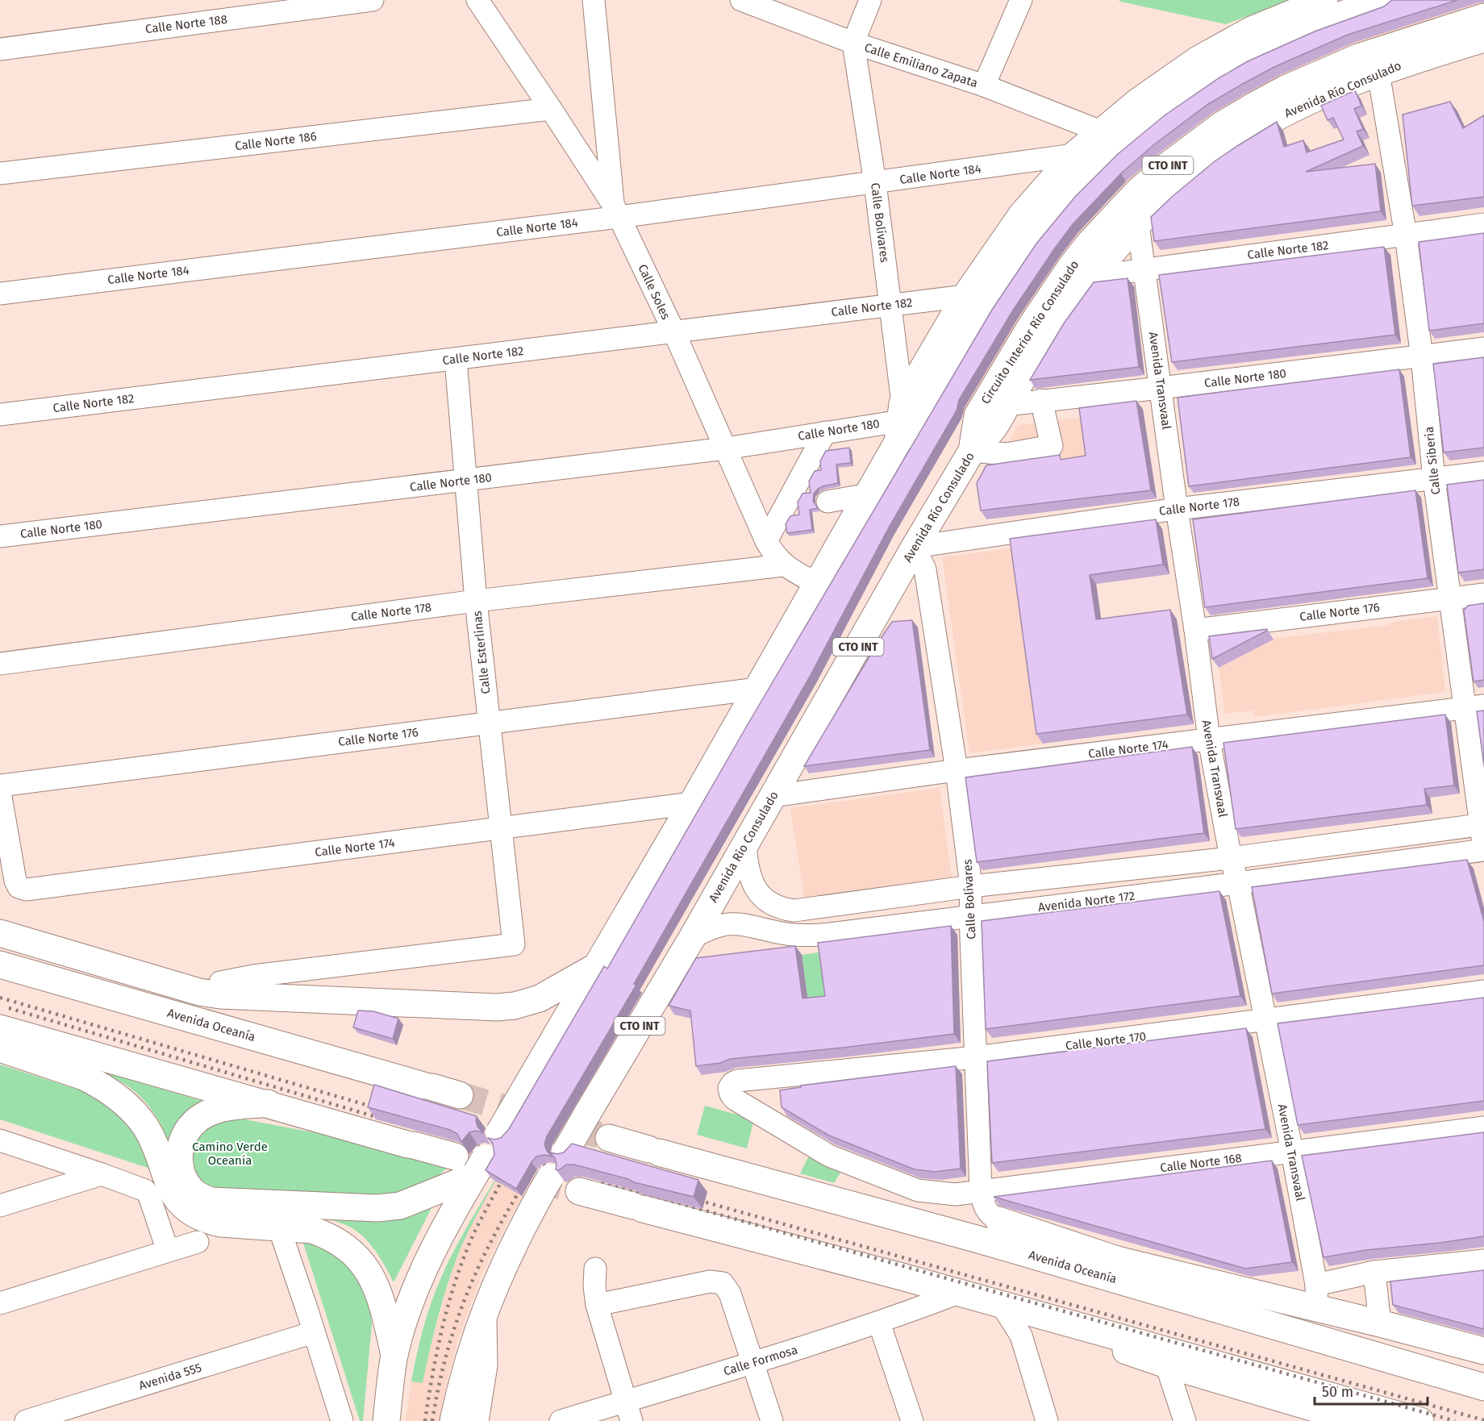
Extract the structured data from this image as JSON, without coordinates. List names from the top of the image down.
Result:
{
  "streets": {
    "main road": [
      "Avenida Río Consulado",
      "CTO INT",
      "Circuito Interior Río Consulado",
      "Avenida Oceanía"
    ],
    "street": [
      "Calle Norte 188",
      "Calle Emiliano Zapata",
      "Calle Norte 186",
      "Calle Norte 184",
      "Calle Bolívares",
      "Calle Norte 182",
      "Calle Soles",
      "Calle Norte 180",
      "Avenida Transvaal",
      "Calle Siberia",
      "Calle Norte 178",
      "Calle Norte 176",
      "Calle Esterlinas",
      "Calle Norte 174",
      "Avenida Norte 172",
      "Calle Norte 170",
      "Calle Norte 168",
      "Calle Formosa",
      "Avenida 555"
    ]
  },
  "crossings": [
    ["Calle Emiliano Zapata", "Calle Bolívares"],
    ["Avenida Río Consulado", "Calle Bolívares"],
    ["Avenida Río Consulado", "Calle Norte 182"],
    ["Avenida Río Consulado", "Circuito Interior Río Consulado"],
    ["Avenida Río Consulado", "Calle Norte 180"],
    ["Avenida Río Consulado", "Avenida Transvaal"],
    ["Avenida Río Consulado", "Calle Siberia"],
    ["Avenida Río Consulado", "Calle Norte 178"],
    ["Avenida Río Consulado", "Calle Norte 174"],
    ["Avenida Río Consulado", "Avenida Norte 172"],
    ["Calle Norte 186", "Calle Soles"],
    ["Calle Norte 184", "Calle Bolívares"],
    ["Calle Norte 184", "Calle Soles"],
    ["Calle Bolívares", "Calle Norte 182"],
    ["Calle Bolívares", "Calle Norte 180"],
    ["Calle Bolívares", "Calle Norte 178"],
    ["Calle Bolívares", "Calle Norte 174"],
    ["Calle Bolívares", "Avenida Norte 172"],
    ["Calle Bolívares", "Avenida Oceanía"],
    ["Calle Bolívares", "Calle Norte 170"],
    ["Calle Bolívares", "Calle Norte 168"],
    ["Calle Norte 182", "Calle Soles"],
    ["Calle Norte 182", "Avenida Transvaal"],
    ["Calle Norte 182", "Calle Siberia"],
    ["Calle Norte 182", "Calle Esterlinas"],
    ["Calle Soles", "Calle Norte 180"],
    ["Calle Soles", "Calle Norte 178"],
    ["Circuito Interior Río Consulado", "Calle Siberia"],
    ["Calle Norte 180", "Avenida Transvaal"],
    ["Calle Norte 180", "Calle Siberia"],
    ["Calle Norte 180", "Calle Esterlinas"],
    ["Avenida Transvaal", "Calle Norte 178"],
    ["Avenida Transvaal", "Calle Norte 176"],
    ["Avenida Transvaal", "Calle Norte 174"],
    ["Avenida Transvaal", "Avenida Norte 172"],
    ["Avenida Transvaal", "Avenida Oceanía"],
    ["Avenida Transvaal", "Calle Norte 170"],
    ["Avenida Transvaal", "Calle Norte 168"],
    ["Calle Siberia", "Calle Norte 178"],
    ["Calle Siberia", "Calle Norte 176"],
    ["Calle Siberia", "Calle Norte 174"],
    ["Calle Siberia", "Avenida Norte 172"],
    ["Calle Norte 178", "Calle Esterlinas"],
    ["Calle Norte 176", "Calle Esterlinas"],
    ["Calle Esterlinas", "Calle Norte 174"],
    ["Calle Norte 170", "Calle Norte 168"]
  ],
  "parks": ["Camino Verde Oceanía"],
  "scale_bar": "50 m"
}
